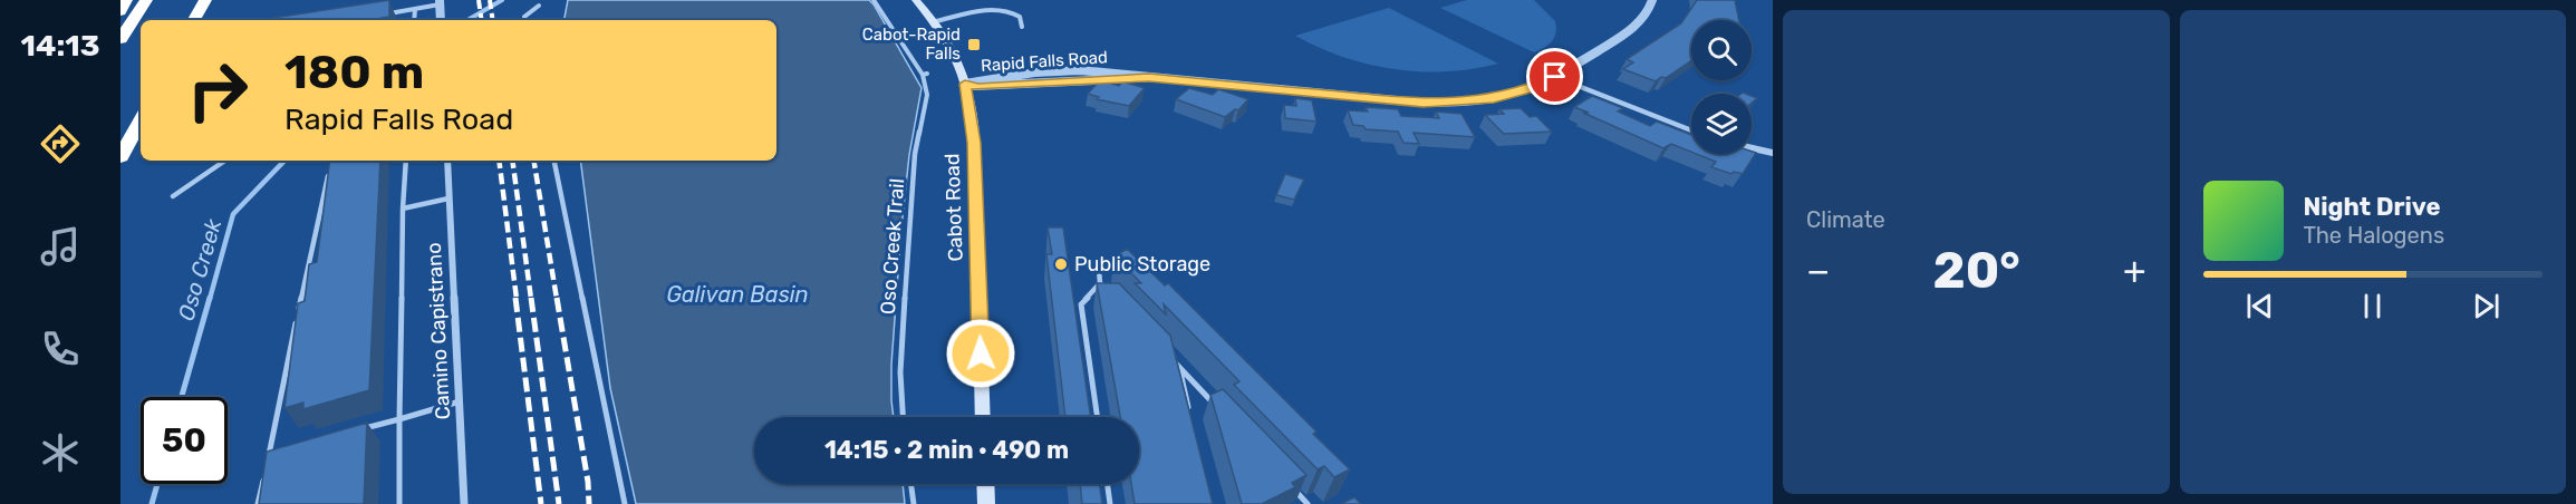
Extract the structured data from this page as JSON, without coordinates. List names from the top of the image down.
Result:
{
  "streets": {
    "main road": ["Cabot Road"],
    "street": ["Rapid Falls Road", "Camino Capistrano"],
    "lane": ["Oso Creek Trail"]
  },
  "crossings": [
    ["Rapid Falls Road", "Cabot Road"]
  ],
  "water": ["Oso Creek", "Galivan Basin"],
  "places": {
    "transit": ["Cabot-Rapid Falls"],
    "other": ["Public Storage"]
  },
  "page": {
    "tabs": "14:13",
    "tile": "Climate",
    "turn": ["180 m", "Rapid Falls Road"],
    "song": ["Night Drive", "The Halogens"],
    "heat": ["−", "20°", "+"],
    "limit": "50",
    "trip": "14:15 · 2 min · 490 m"
  }
}
